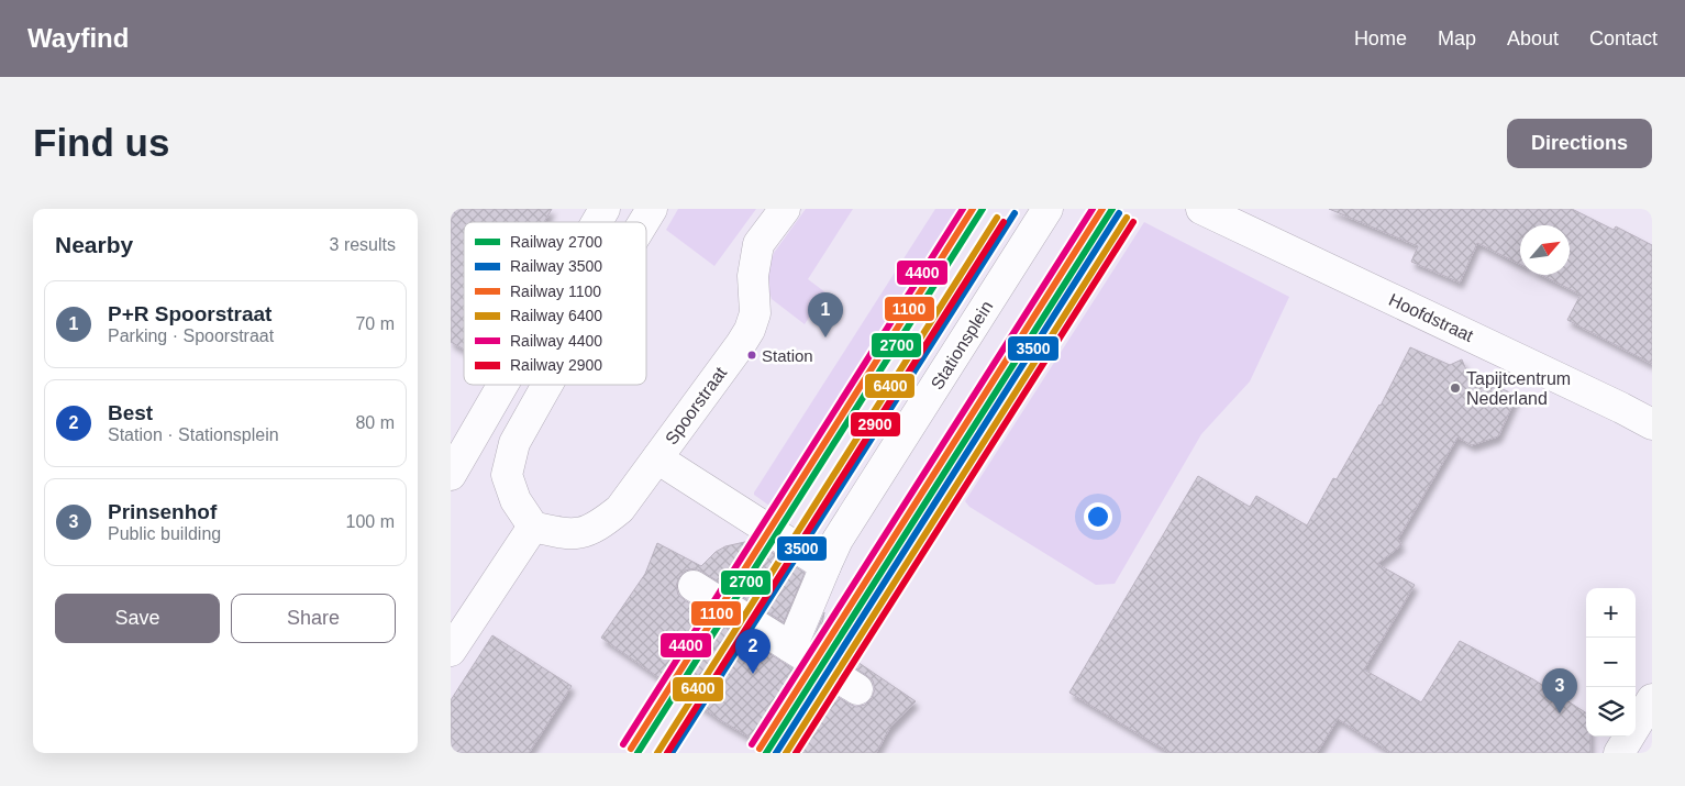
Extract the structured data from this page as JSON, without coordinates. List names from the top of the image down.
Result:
{
  "streets": {
    "street": ["Hoofdstraat", "Stationsplein", "Spoorstraat"]
  },
  "places": ["Station", "Tapijtcentrum Nederland"],
  "lines": [
    "rail line 2700",
    "rail line 1100",
    "rail line 4400",
    "rail line 3500",
    "rail line 6400",
    "rail line 2900"
  ],
  "legend": [
    "Railway 2700",
    "Railway 3500",
    "Railway 1100",
    "Railway 6400",
    "Railway 4400",
    "Railway 2900"
  ],
  "north": "top right",
  "page": {
    "header": "Wayfind",
    "nav": [
      "Home",
      "Map",
      "About",
      "Contact"
    ],
    "buttons": [
      "Directions",
      ["Save", "Share"]
    ],
    "title": "Find us",
    "heading": ["Nearby", "3 results"],
    "list": [
      {
        "mark": "1",
        "name": "P+R Spoorstraat",
        "note": "Parking · Spoorstraat",
        "value": "70 m"
      },
      {
        "mark": "2",
        "name": "Best",
        "note": "Station · Stationsplein",
        "value": "80 m"
      },
      {
        "mark": "3",
        "name": "Prinsenhof",
        "note": "Public building",
        "value": "100 m"
      }
    ],
    "pins": ["1", "2", "3"],
    "map_buttons": ["+", "−"]
  }
}
